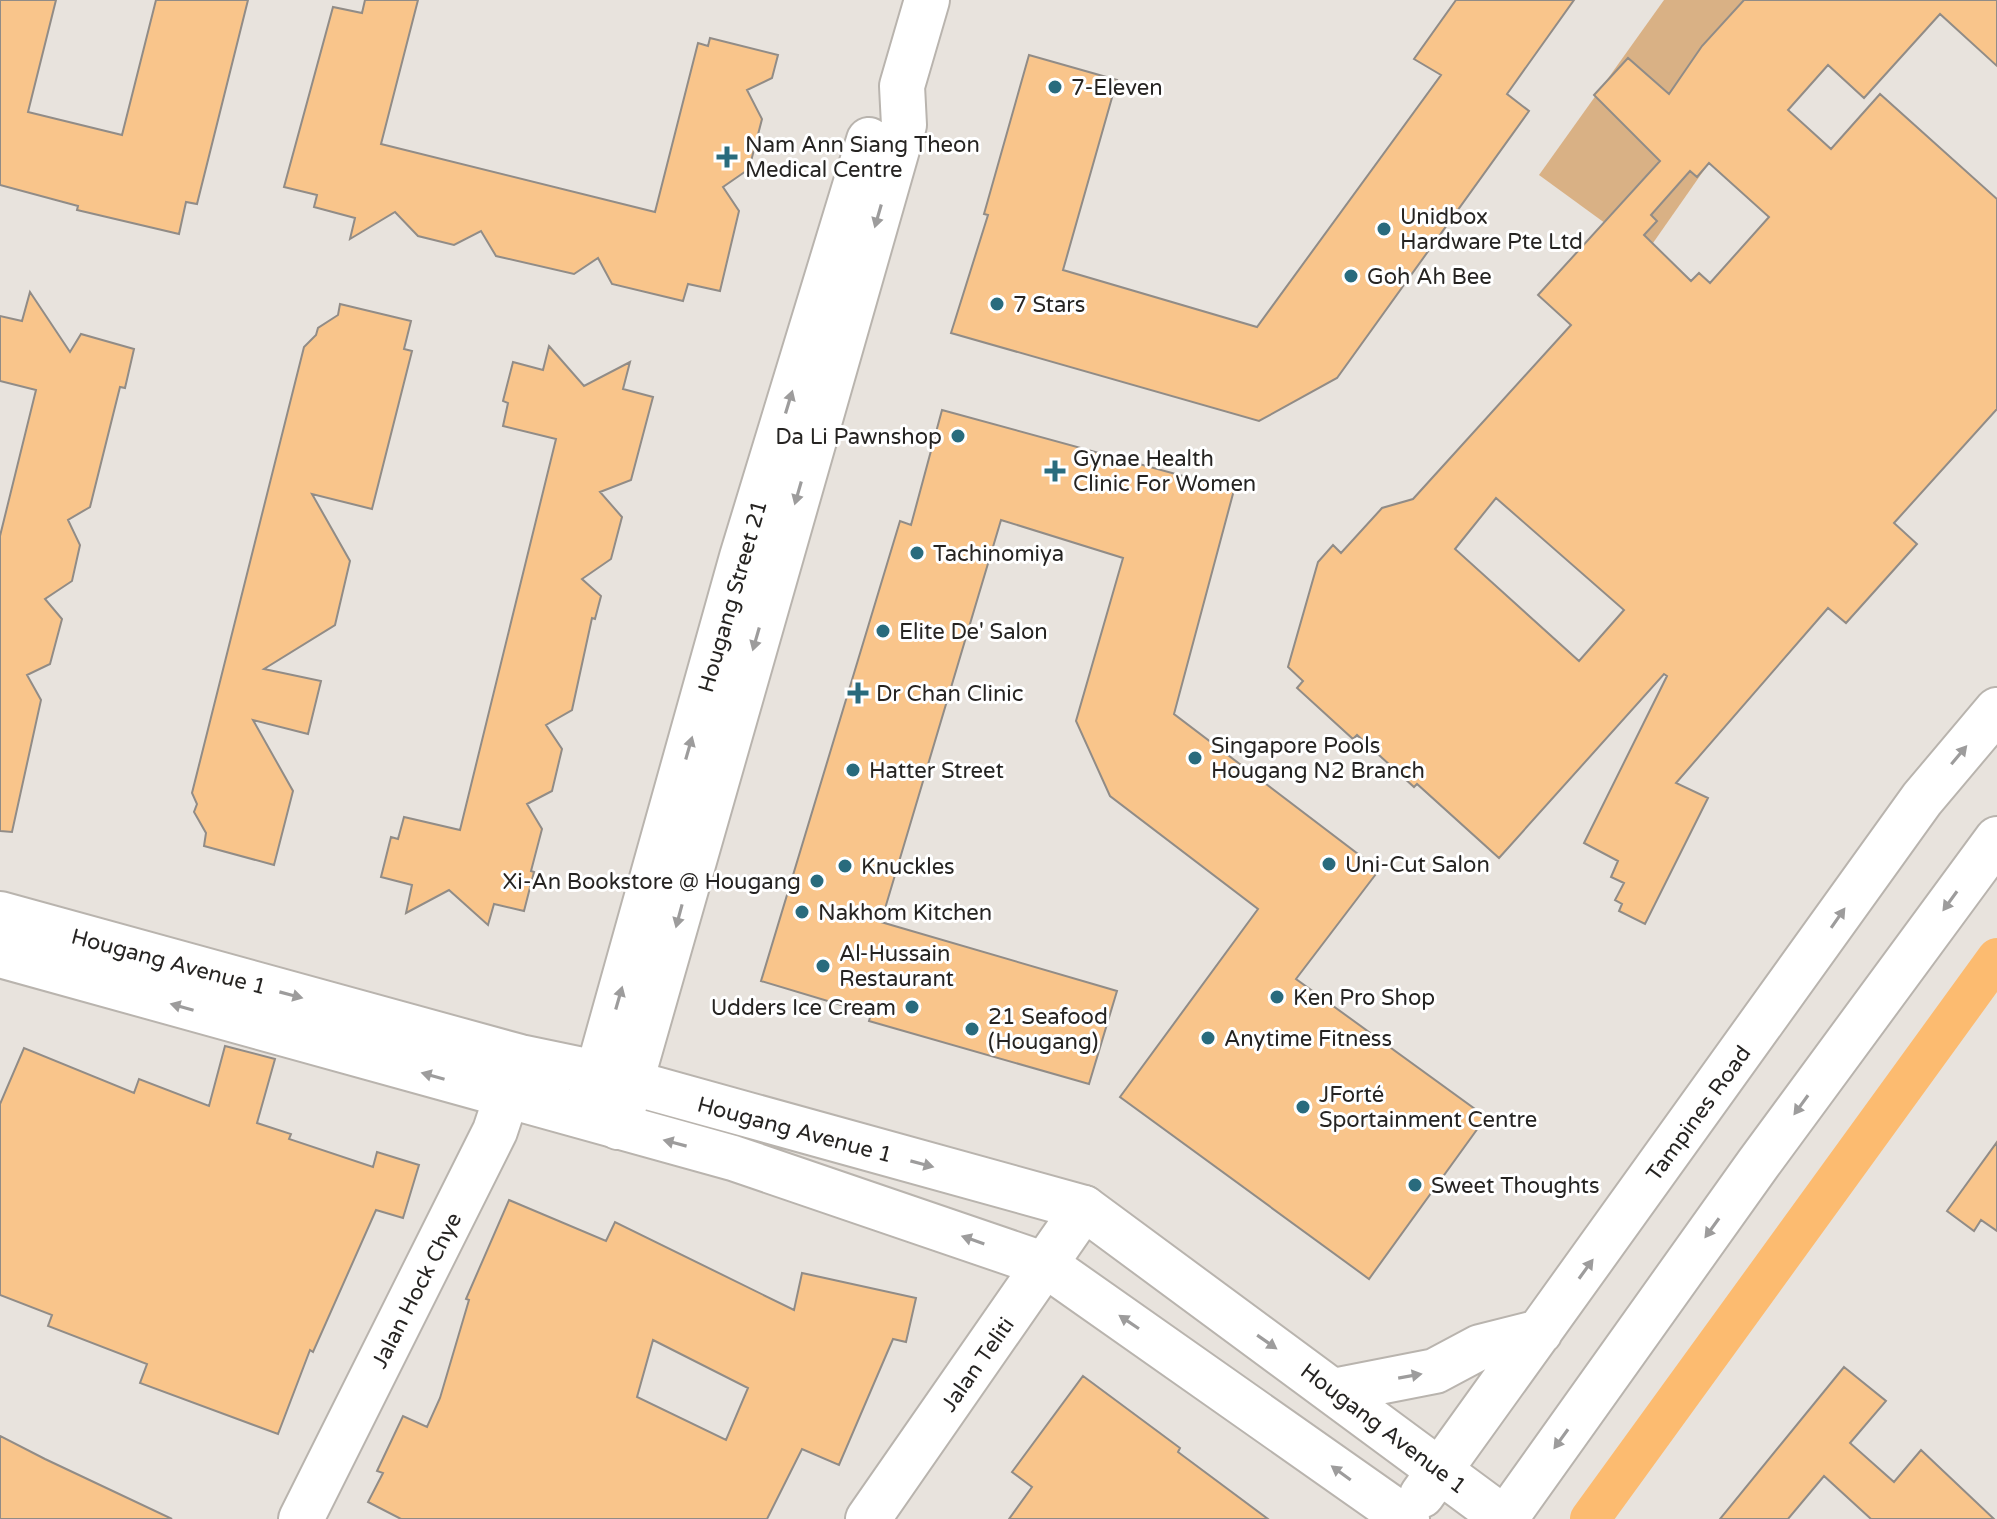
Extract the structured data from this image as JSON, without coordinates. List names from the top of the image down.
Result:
{
  "streets": {
    "main road": [
      "Hougang Street 21",
      "Hougang Avenue 1",
      "Tampines Road",
      "Jalan Hock Chye",
      "Jalan Teliti"
    ]
  },
  "crossings": [
    ["Hougang Street 21", "Hougang Avenue 1"],
    ["Hougang Avenue 1", "Tampines Road"],
    ["Hougang Avenue 1", "Jalan Hock Chye"],
    ["Hougang Avenue 1", "Jalan Teliti"]
  ],
  "places": {
    "other": [
      "7-Eleven",
      "Unidbox Hardware Pte Ltd",
      "Goh Ah Bee",
      "7 Stars",
      "Da Li Pawnshop",
      "Tachinomiya",
      "Elite De' Salon",
      "Singapore Pools Hougang N2 Branch",
      "Hatter Street",
      "Uni-Cut Salon",
      "Knuckles",
      "Xi-An Bookstore @ Hougang",
      "Nakhom Kitchen",
      "Al-Hussain Restaurant",
      "Ken Pro Shop",
      "Udders Ice Cream",
      "21 Seafood (Hougang)",
      "Anytime Fitness",
      "JForté Sportainment Centre",
      "Sweet Thoughts"
    ],
    "health": ["Nam Ann Siang Theon Medical Centre", "Gynae Health Clinic For Women", "Dr Chan Clinic"]
  }
}
